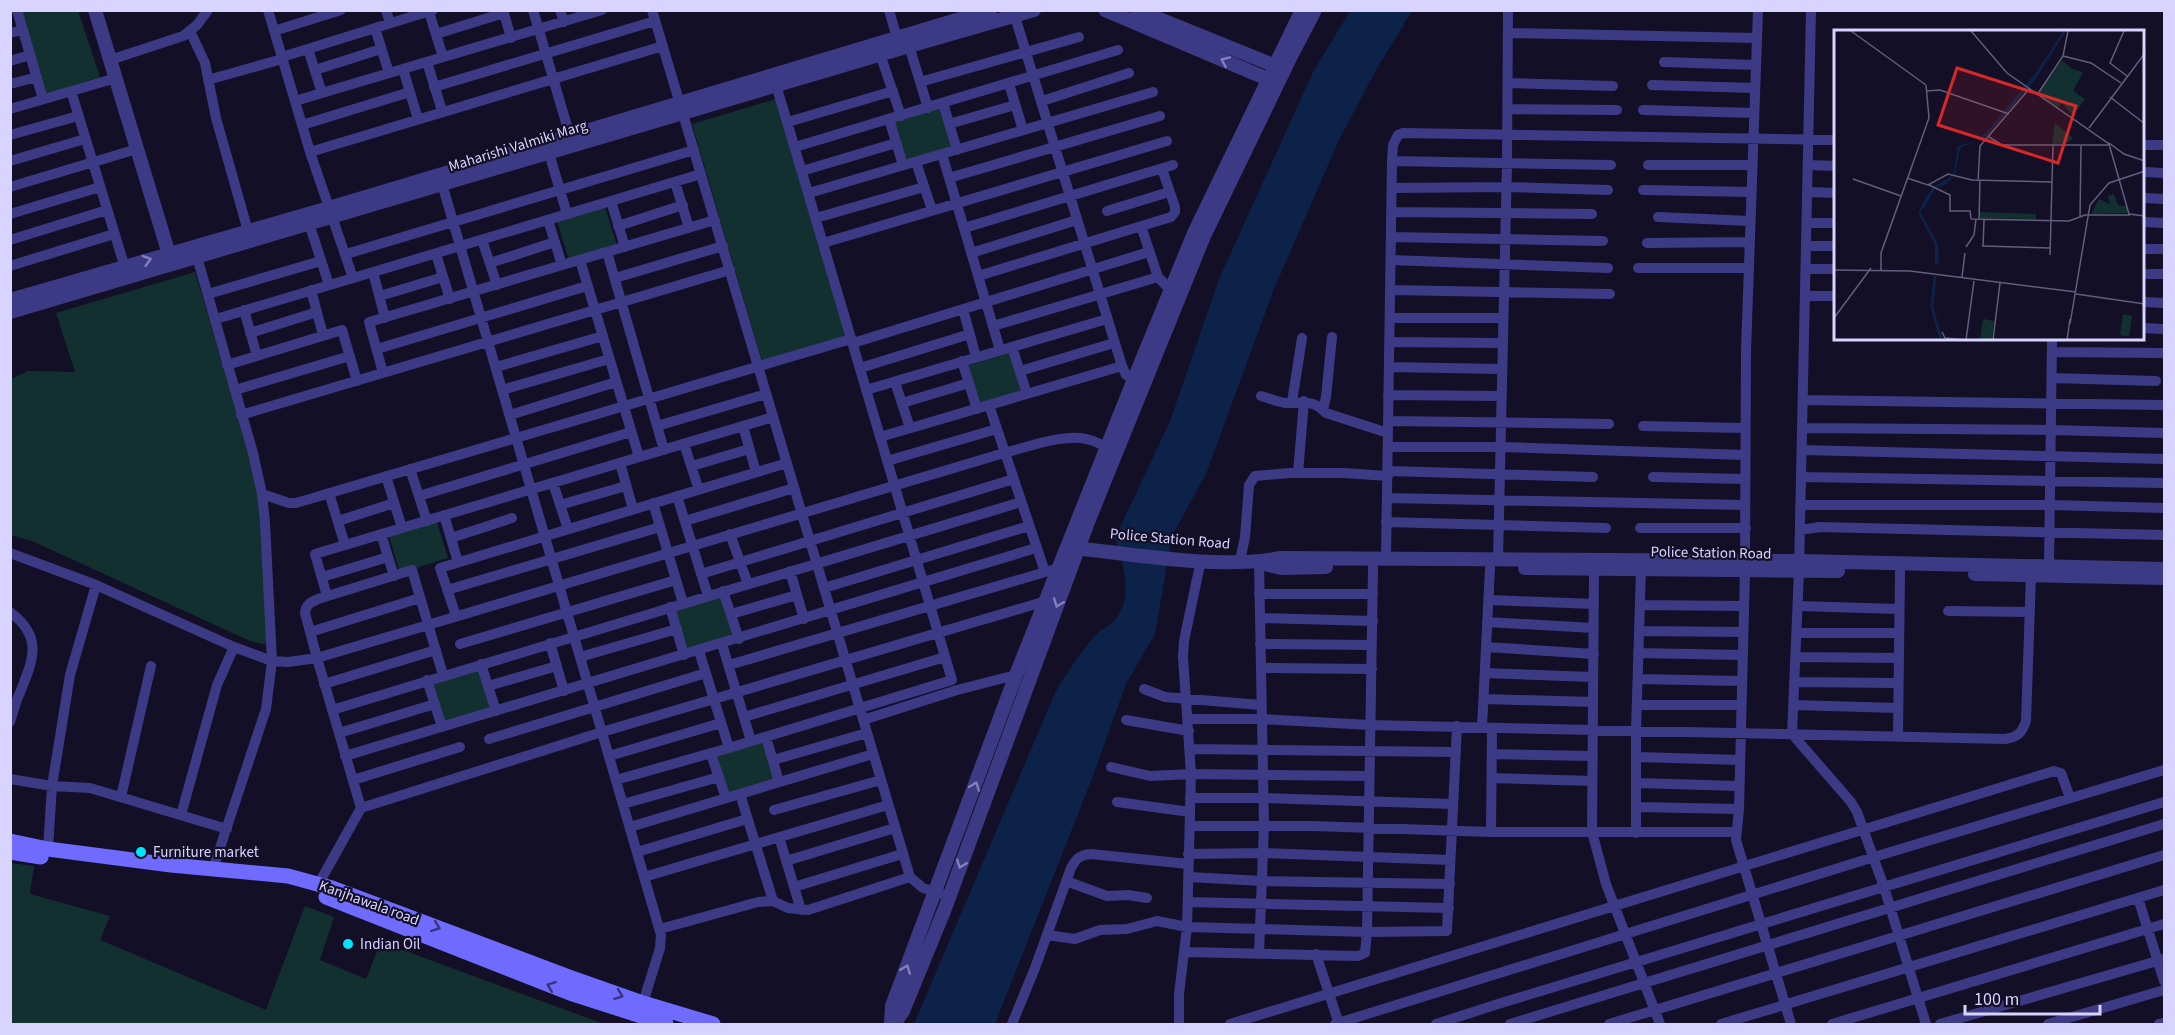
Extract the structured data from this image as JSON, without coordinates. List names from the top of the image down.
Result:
{
  "streets": {
    "main road": ["Kanjhawala road"],
    "street": ["Maharishi Valmiki Marg", "Police Station Road"]
  },
  "places": ["Furniture market", "Indian Oil"],
  "scale_bar": "100 m"
}
